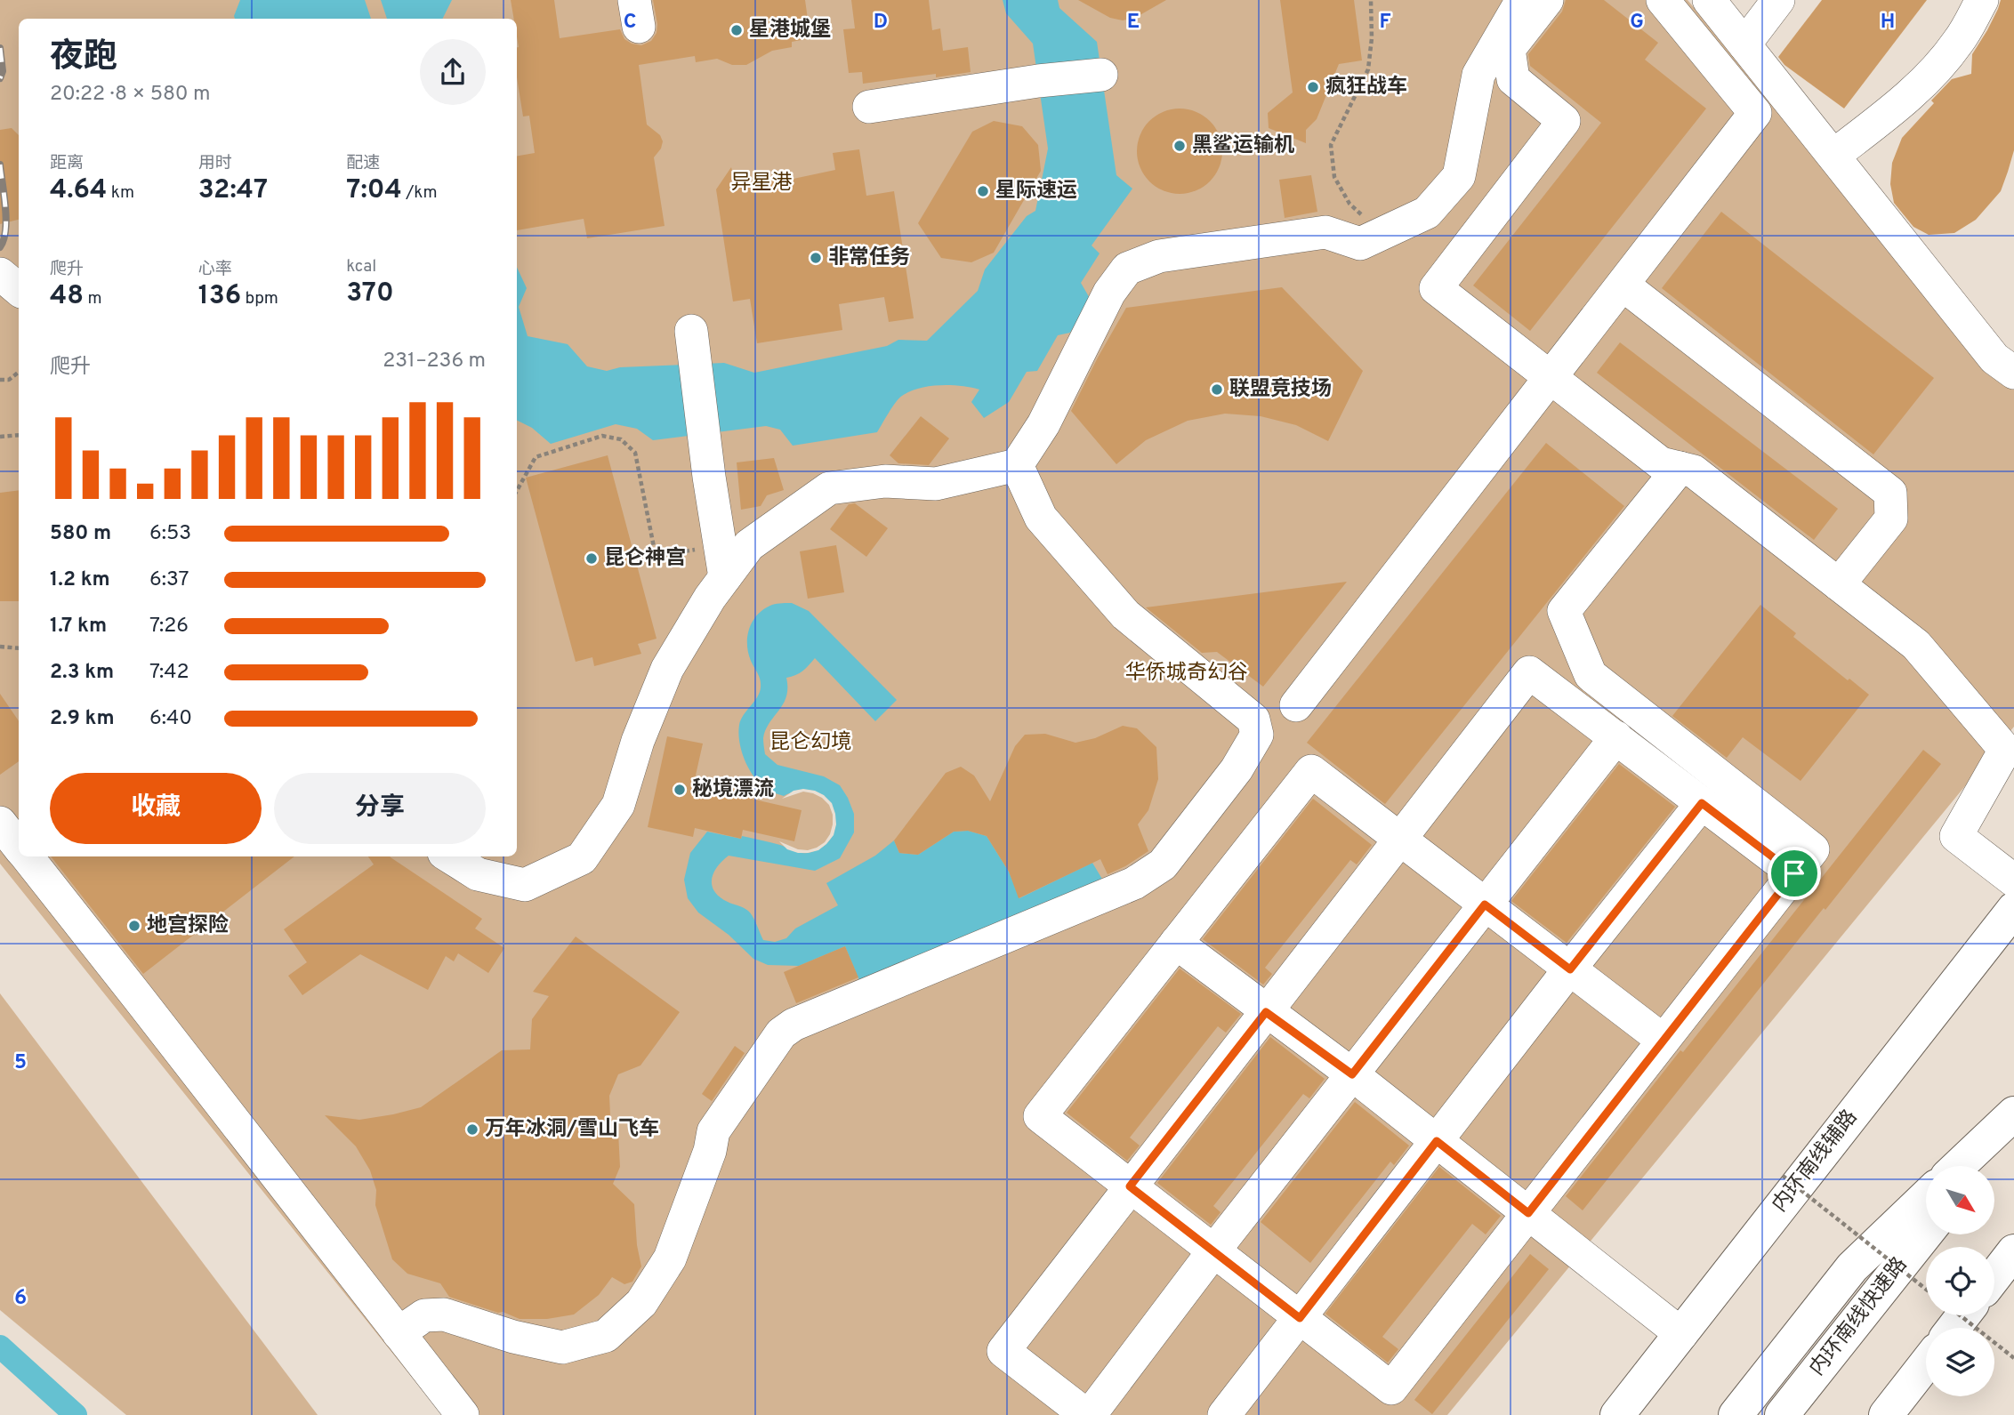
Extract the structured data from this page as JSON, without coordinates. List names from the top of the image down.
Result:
{
  "streets": {
    "main road": ["内环南线辅路", "内环南线快速路"]
  },
  "parks": ["异星港", "华侨城奇幻谷", "昆仑幻境"],
  "places": [
    "星港城堡",
    "疯狂战车",
    "黑鲨运输机",
    "星际速运",
    "非常任务",
    "联盟竞技场",
    "昆仑神宫",
    "秘境漂流",
    "地宫探险",
    "万年冰洞/雪山飞车"
  ],
  "north": "bottom right",
  "page": {
    "heading": ["夜跑", "20:22 · 8 × 580 m"],
    "stats": [
      ["距离", "4.64 km"],
      ["用时", "32:47"],
      ["配速", "7:04 /km"],
      ["爬升", "48 m"],
      ["心率", "136 bpm"],
      ["kcal", "370"]
    ],
    "chart": ["爬升", "231–236 m"],
    "list": [
      {
        "name": "580 m",
        "note": "6:53"
      },
      {
        "name": "1.2 km",
        "note": "6:37"
      },
      {
        "name": "1.7 km",
        "note": "7:26"
      },
      {
        "name": "2.3 km",
        "note": "7:42"
      },
      {
        "name": "2.9 km",
        "note": "6:40"
      }
    ],
    "buttons": ["收藏", "分享"]
  },
  "grid": {
    "columns": [
      "C",
      "D",
      "E",
      "F",
      "G",
      "H"
    ],
    "rows": ["5", "6"]
  }
}
